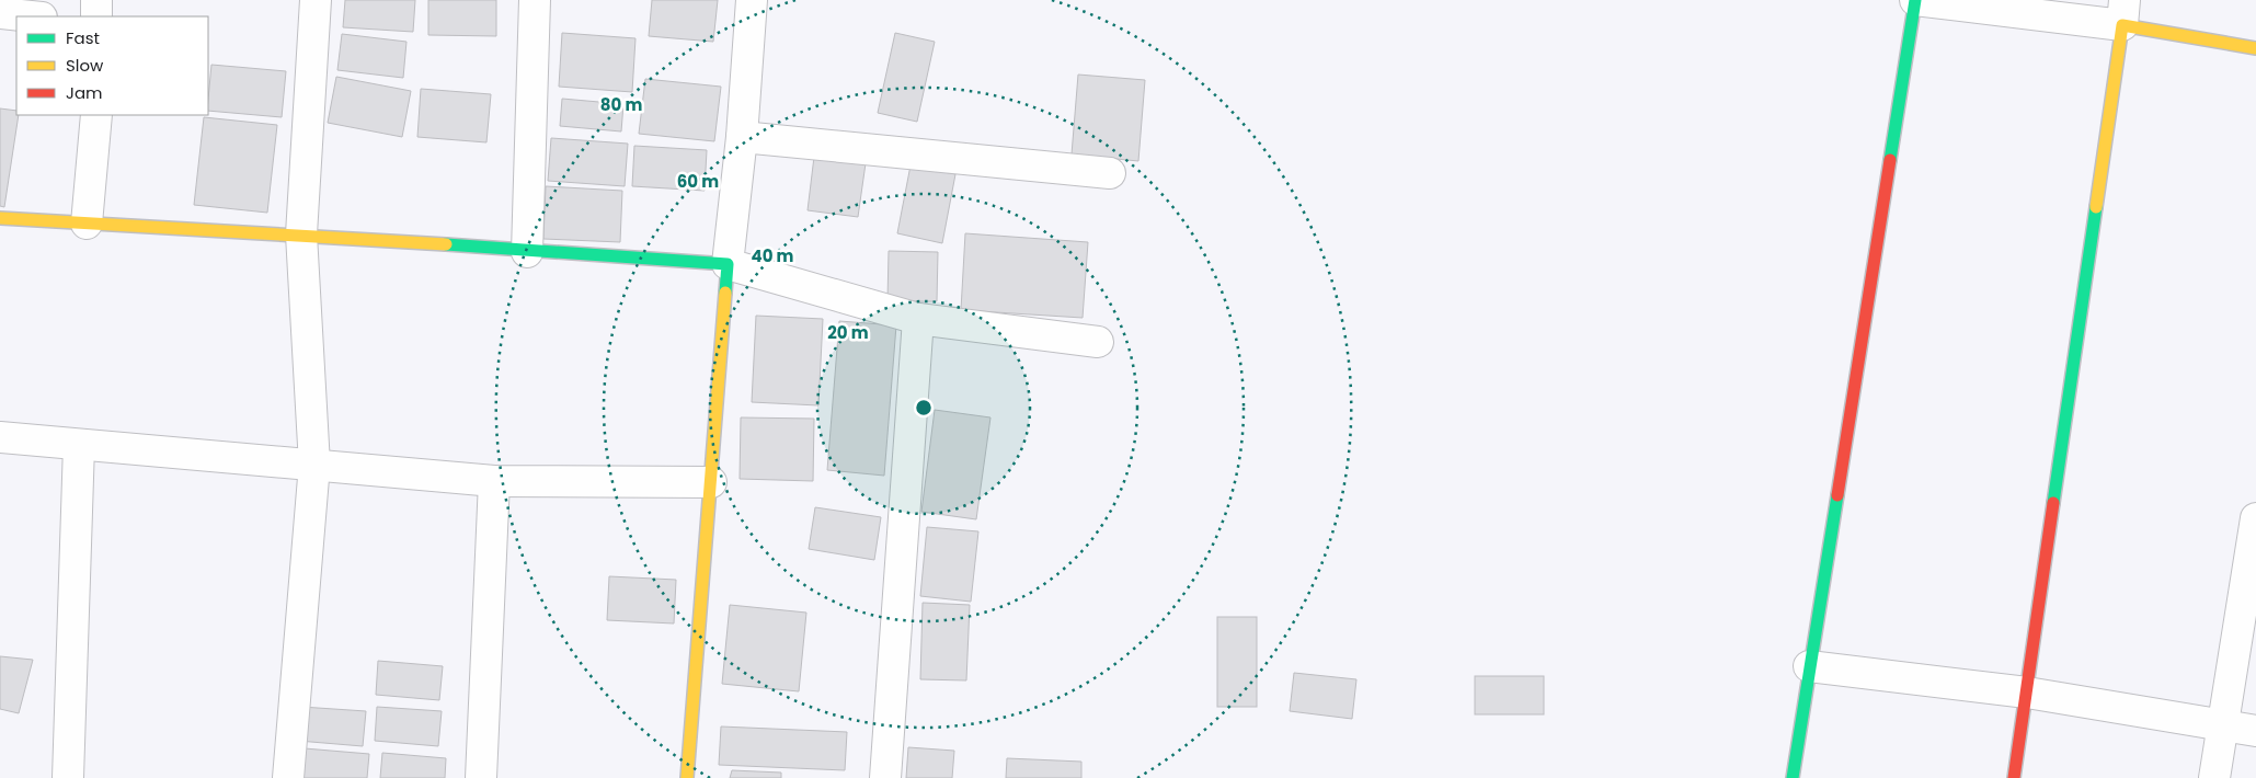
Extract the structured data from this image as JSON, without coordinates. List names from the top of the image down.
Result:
{
  "legend": ["Fast", "Slow", "Jam"],
  "rings": [
    "80 m",
    "60 m",
    "40 m",
    "20 m"
  ]
}
